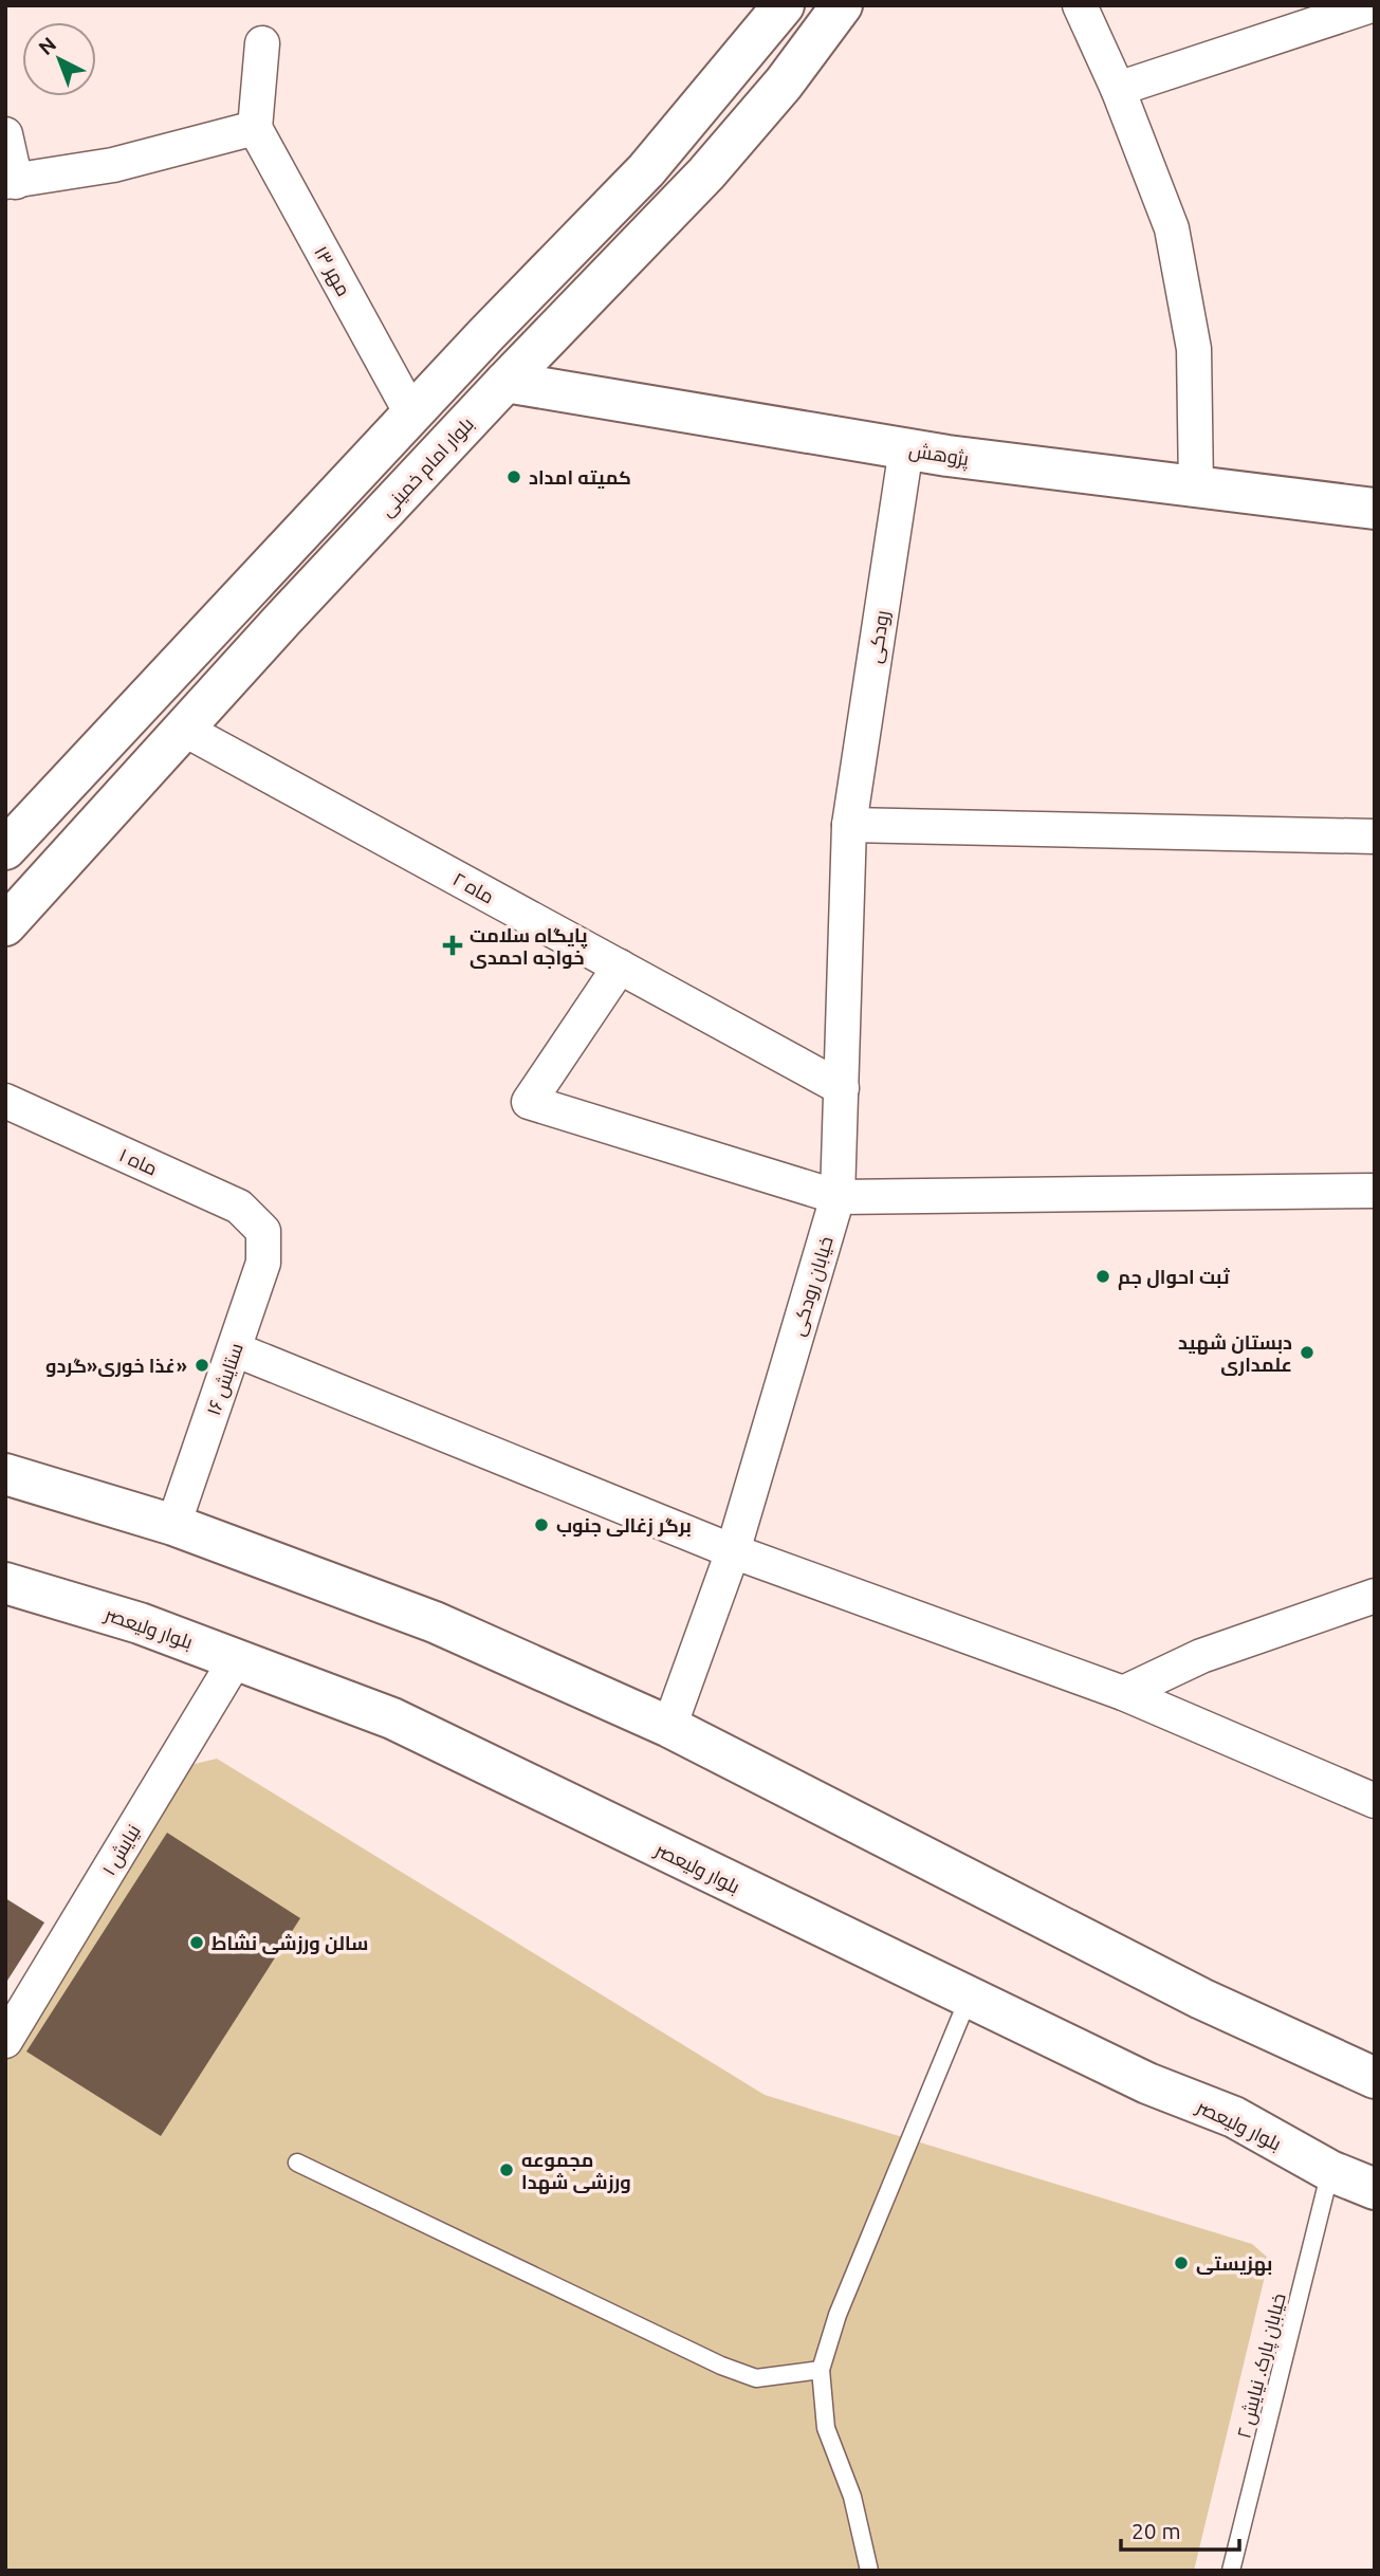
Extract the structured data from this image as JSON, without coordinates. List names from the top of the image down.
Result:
{
  "streets": {
    "street": [
      "مهر ۱۳",
      "پژوهش",
      "بلوار امام خمینی",
      "رودکی",
      "ماه ۲",
      "ماه ۱",
      "خیابان رودکی",
      "ستایش ۱۶",
      "بلوار ولیعصر",
      "نیایش ۱"
    ],
    "lane": ["خیابان پارک. نیایش ۲"]
  },
  "crossings": [
    ["پژوهش", "بلوار امام خمینی"],
    ["پژوهش", "رودکی"],
    ["بلوار امام خمینی", "ماه ۲"],
    ["رودکی", "خیابان رودکی"],
    ["ماه ۲", "خیابان رودکی"],
    ["ماه ۱", "ستایش ۱۶"],
    ["بلوار ولیعصر", "نیایش ۱"],
    ["بلوار ولیعصر", "خیابان پارک. نیایش ۲"]
  ],
  "places": {
    "other": [
      "کمیته امداد",
      "ثبت احوال جم",
      "دبستان شهید علمداری",
      "غذا خوری«گردو»",
      "برگر زغالی جنوب",
      "سالن ورزشی نشاط",
      "مجموعه ورزشی شهدا",
      "بهزیستی"
    ],
    "health": ["پایگاه سلامت خواجه احمدی"]
  },
  "scale_bar": "20 m",
  "north": "top left"
}
